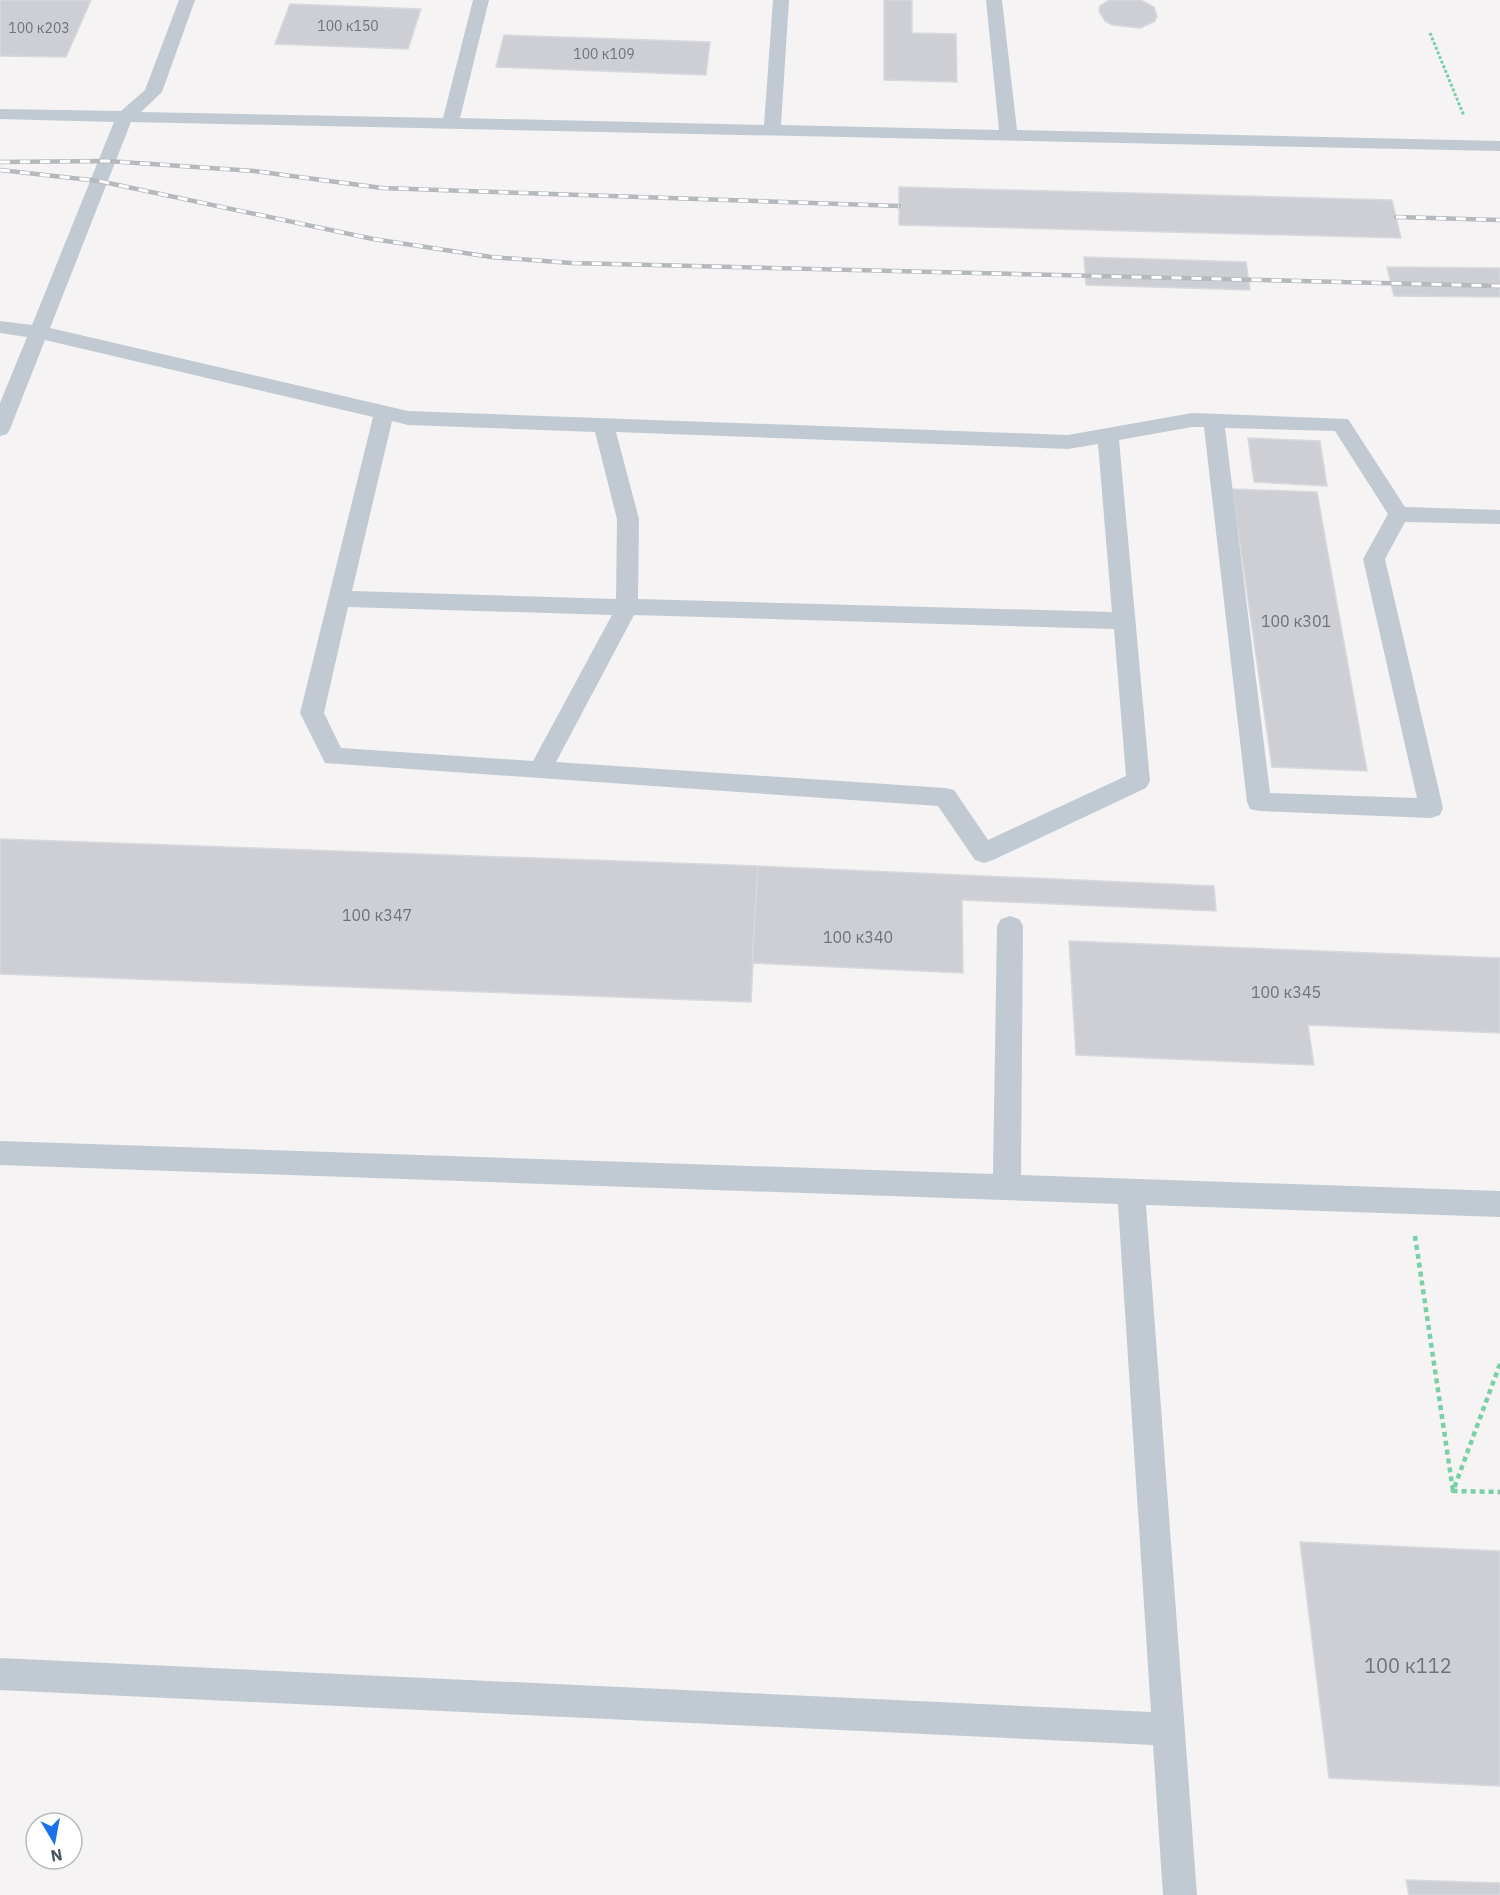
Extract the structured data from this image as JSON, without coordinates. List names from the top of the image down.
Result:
{
  "house_numbers": [
    "100 к150",
    "100 к203",
    "100 к109",
    "100 к301",
    "100 к347",
    "100 к340",
    "100 к345",
    "100 к112"
  ],
  "north": "bottom"
}
